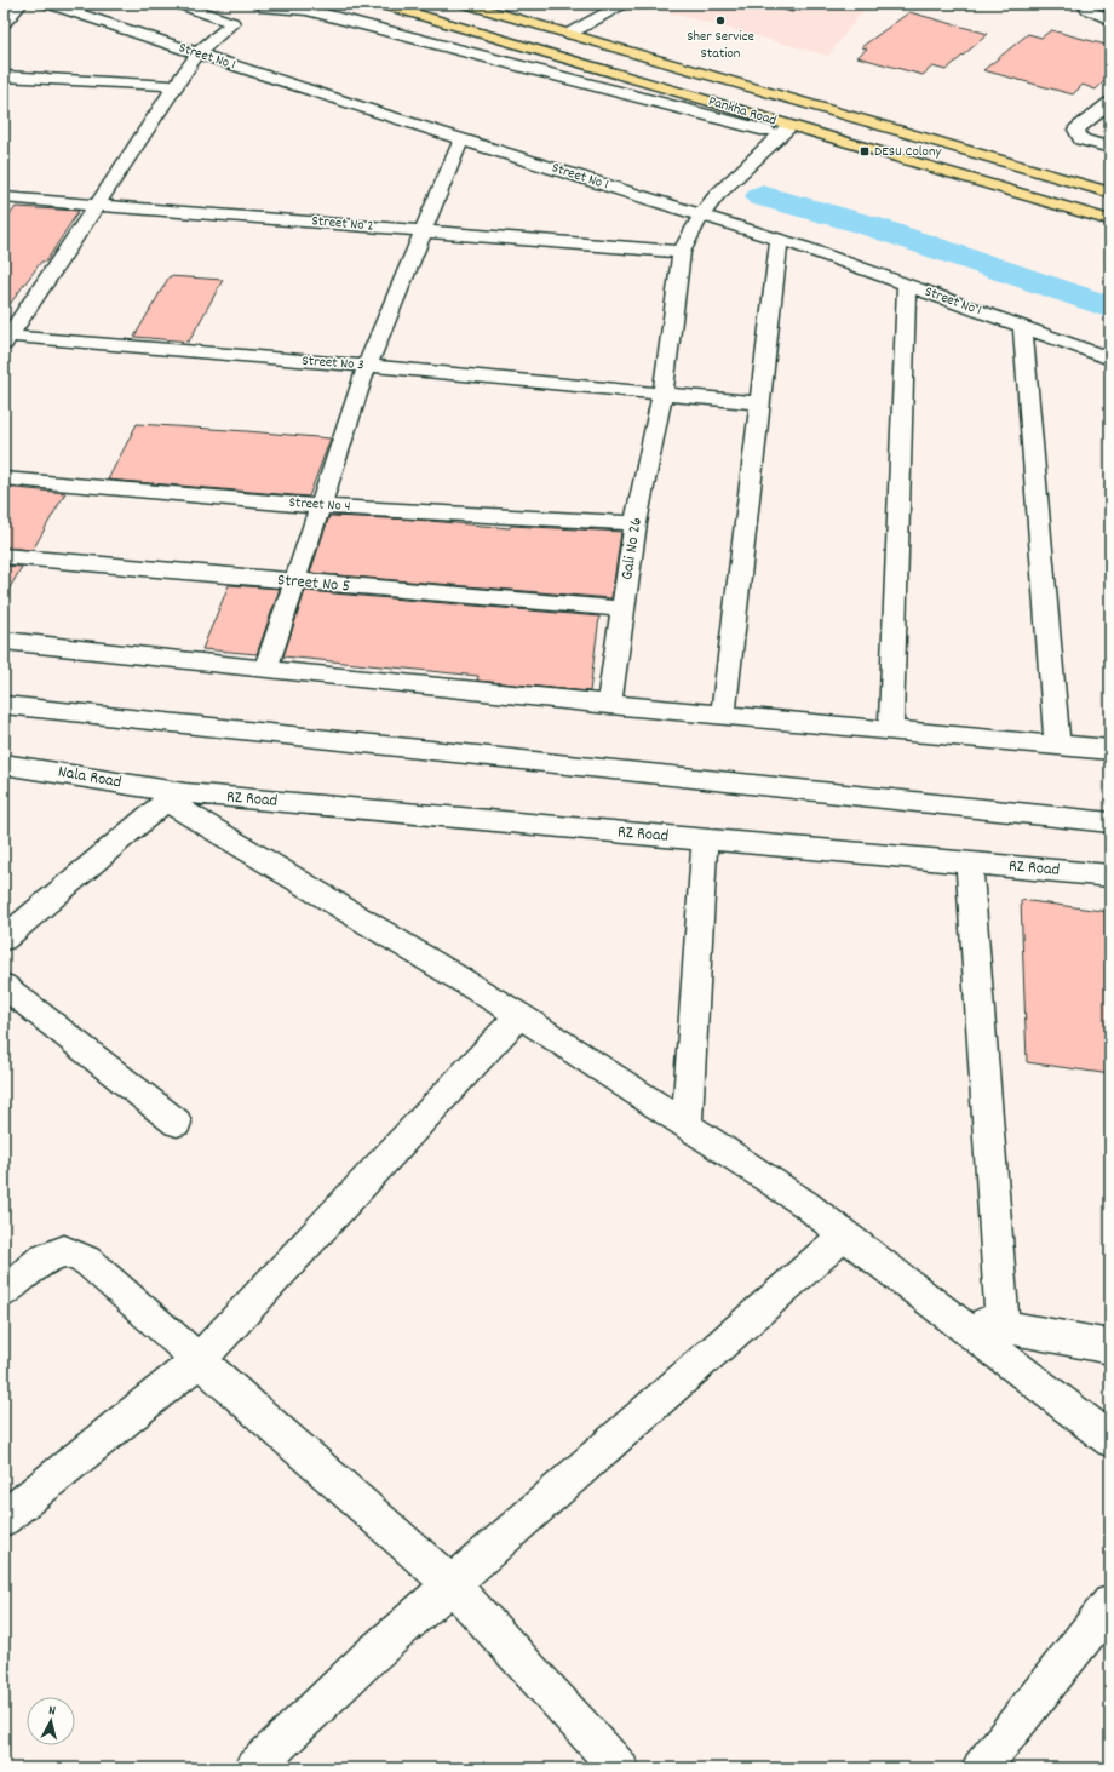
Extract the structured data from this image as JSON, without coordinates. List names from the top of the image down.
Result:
{
  "streets": {
    "main road": ["Pankha Road"],
    "street": [
      "Street No 1",
      "Street No 2",
      "Street No 3",
      "Street No 4",
      "Gali No 26",
      "Street No 5",
      "Nala Road",
      "RZ Road"
    ]
  },
  "crossings": [
    ["Street No 3", "Gali No 26"],
    ["Street No 4", "Gali No 26"],
    ["Gali No 26", "Street No 5"],
    ["Nala Road", "RZ Road"]
  ],
  "places": {
    "other": ["Sher Service Station"],
    "transit": ["DESU Colony"]
  },
  "north": "top"
}
